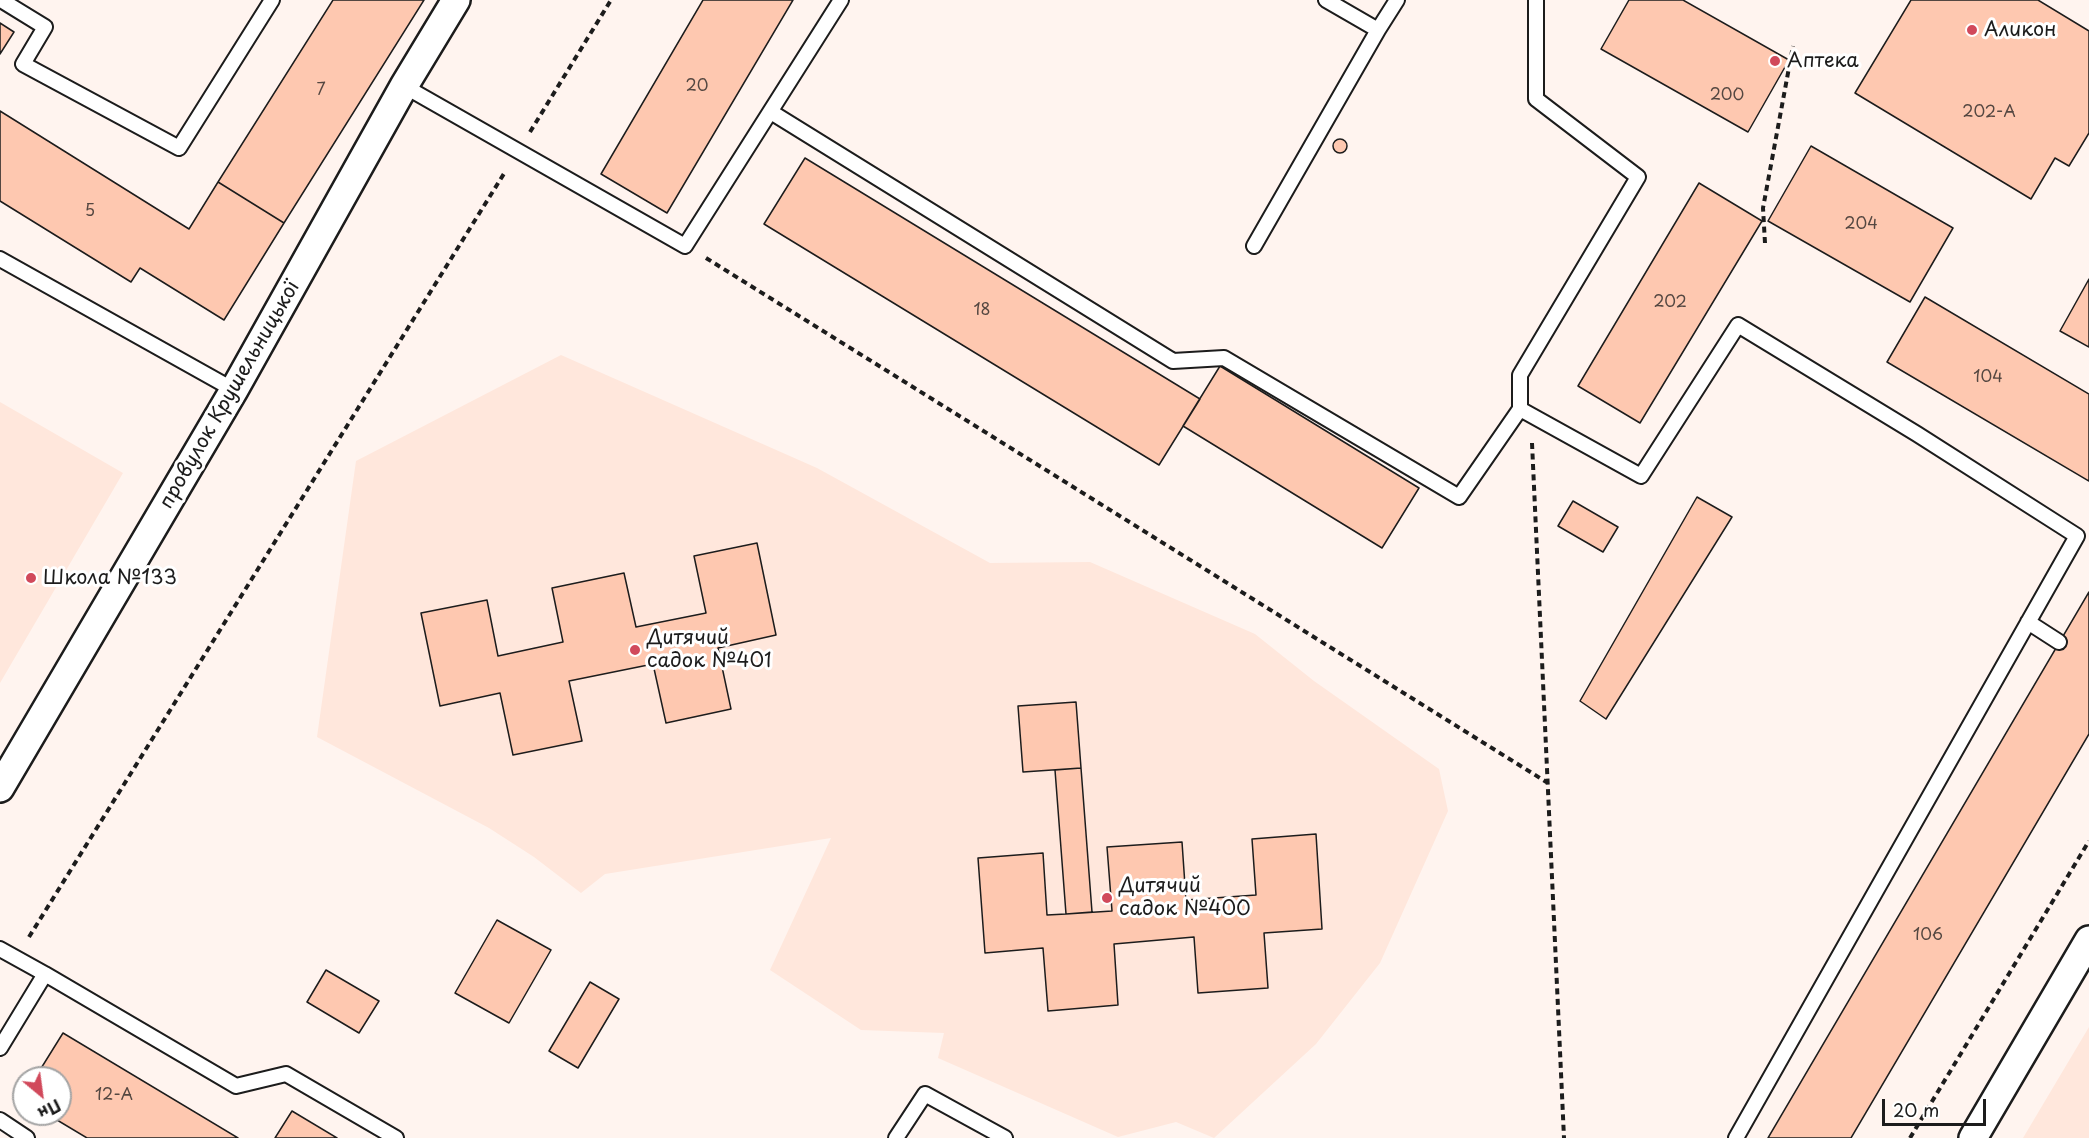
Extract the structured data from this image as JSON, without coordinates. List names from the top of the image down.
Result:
{
  "streets": {
    "street": ["провулок Крушельницької"]
  },
  "places": [
    "Аликон",
    "Аптека",
    "Школа №133",
    "Дитячий садок №401",
    "Дитячий садок №400"
  ],
  "house_numbers": [
    "20",
    "7",
    "200",
    "202-А",
    "5",
    "204",
    "202",
    "18",
    "104",
    "106",
    "12-А"
  ],
  "scale_bar": "20 m",
  "north": "bottom right"
}
